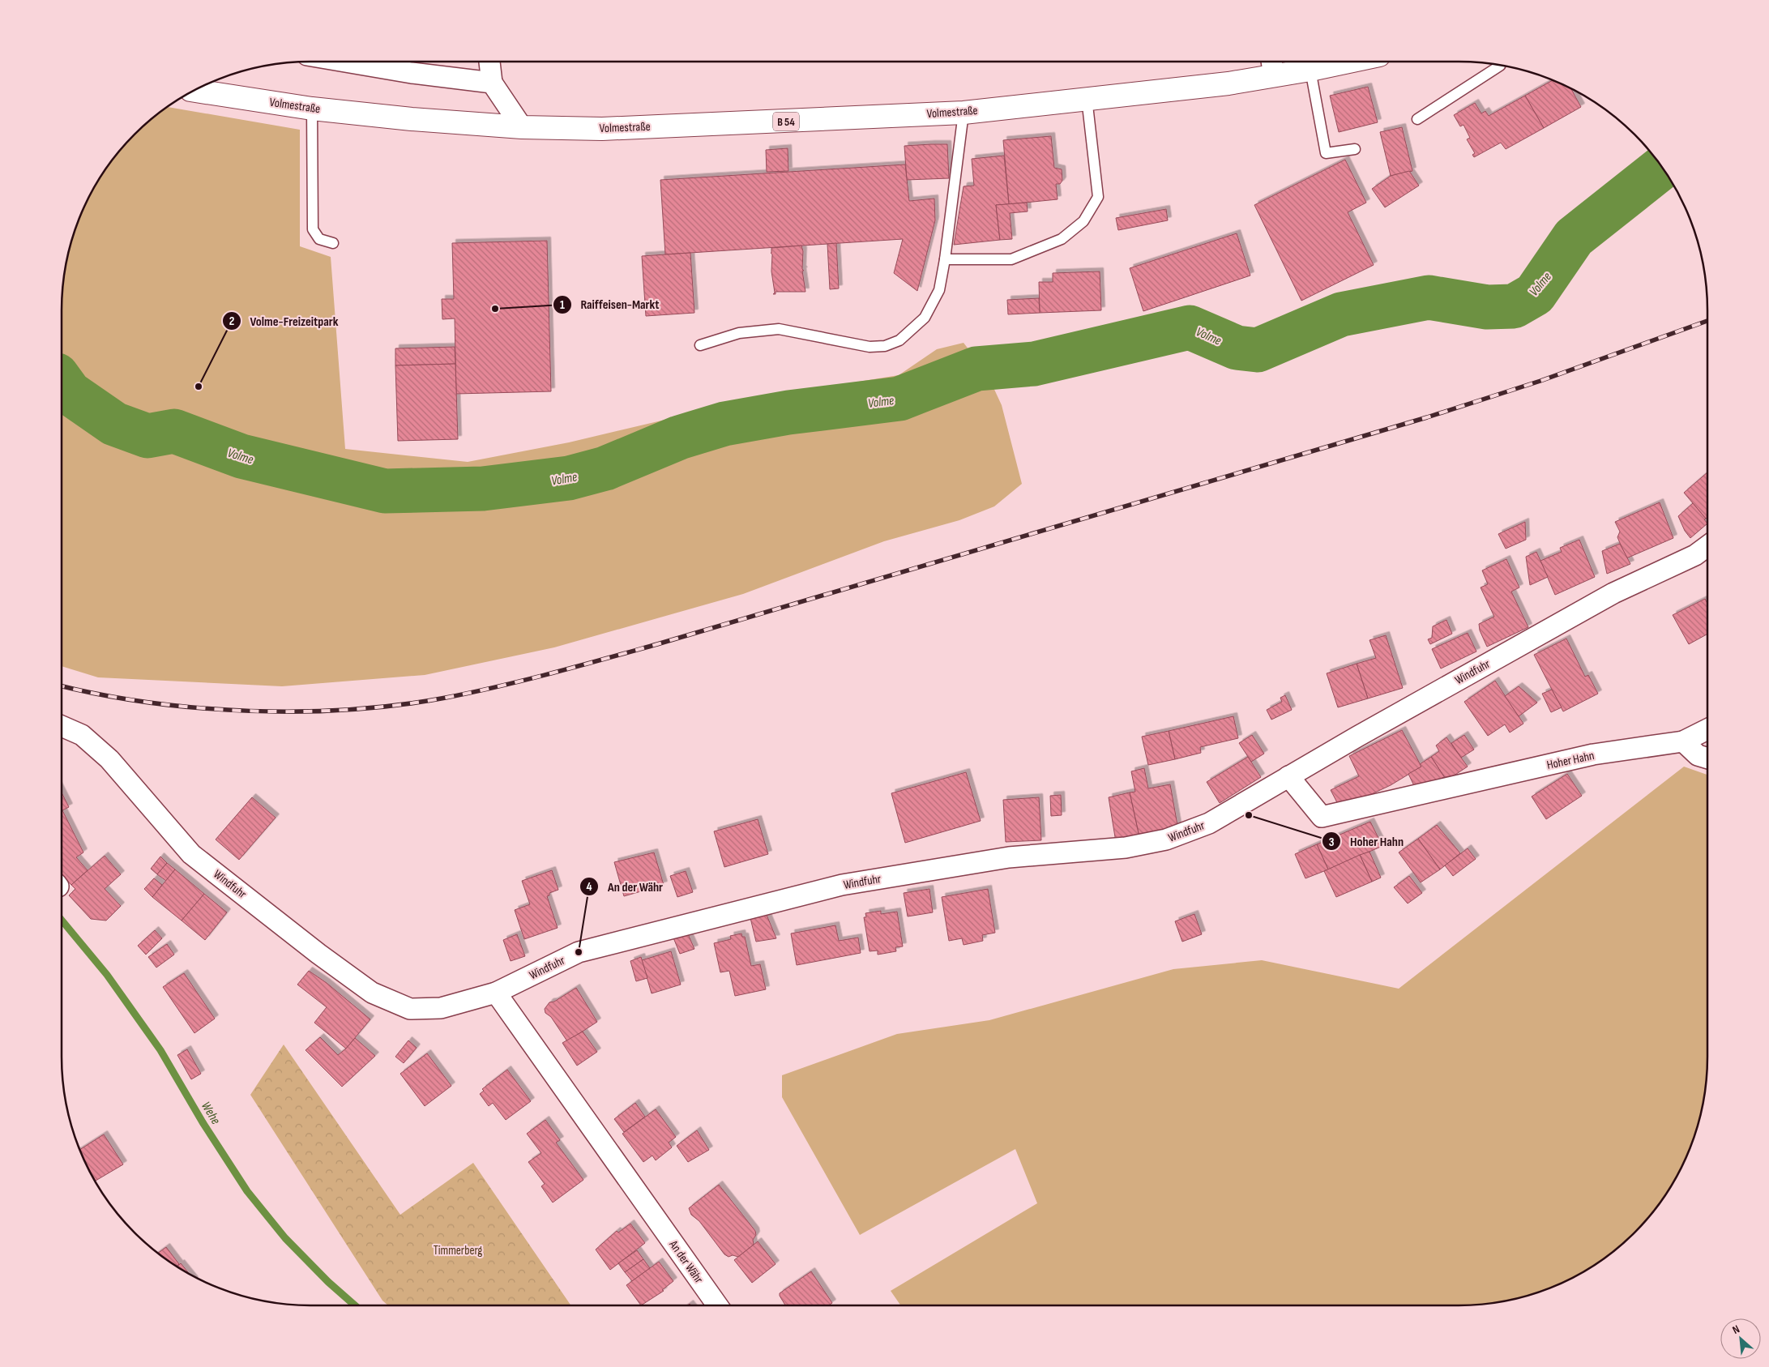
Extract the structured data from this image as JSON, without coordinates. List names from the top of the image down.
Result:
{
  "streets": {
    "main road": ["Volmestraße", "B 54"],
    "street": ["Windfuhr", "Hoher Hahn", "An der Währ"]
  },
  "crossings": [
    ["Windfuhr", "Hoher Hahn"],
    ["Windfuhr", "An der Währ"]
  ],
  "water": ["Volme", "Wehe"],
  "parks": ["Timmerberg"],
  "places": [
    "Raiffeisen-Markt",
    "Volme-Freizeitpark",
    "Hoher Hahn",
    "An der Währ"
  ],
  "north": "top left"
}
